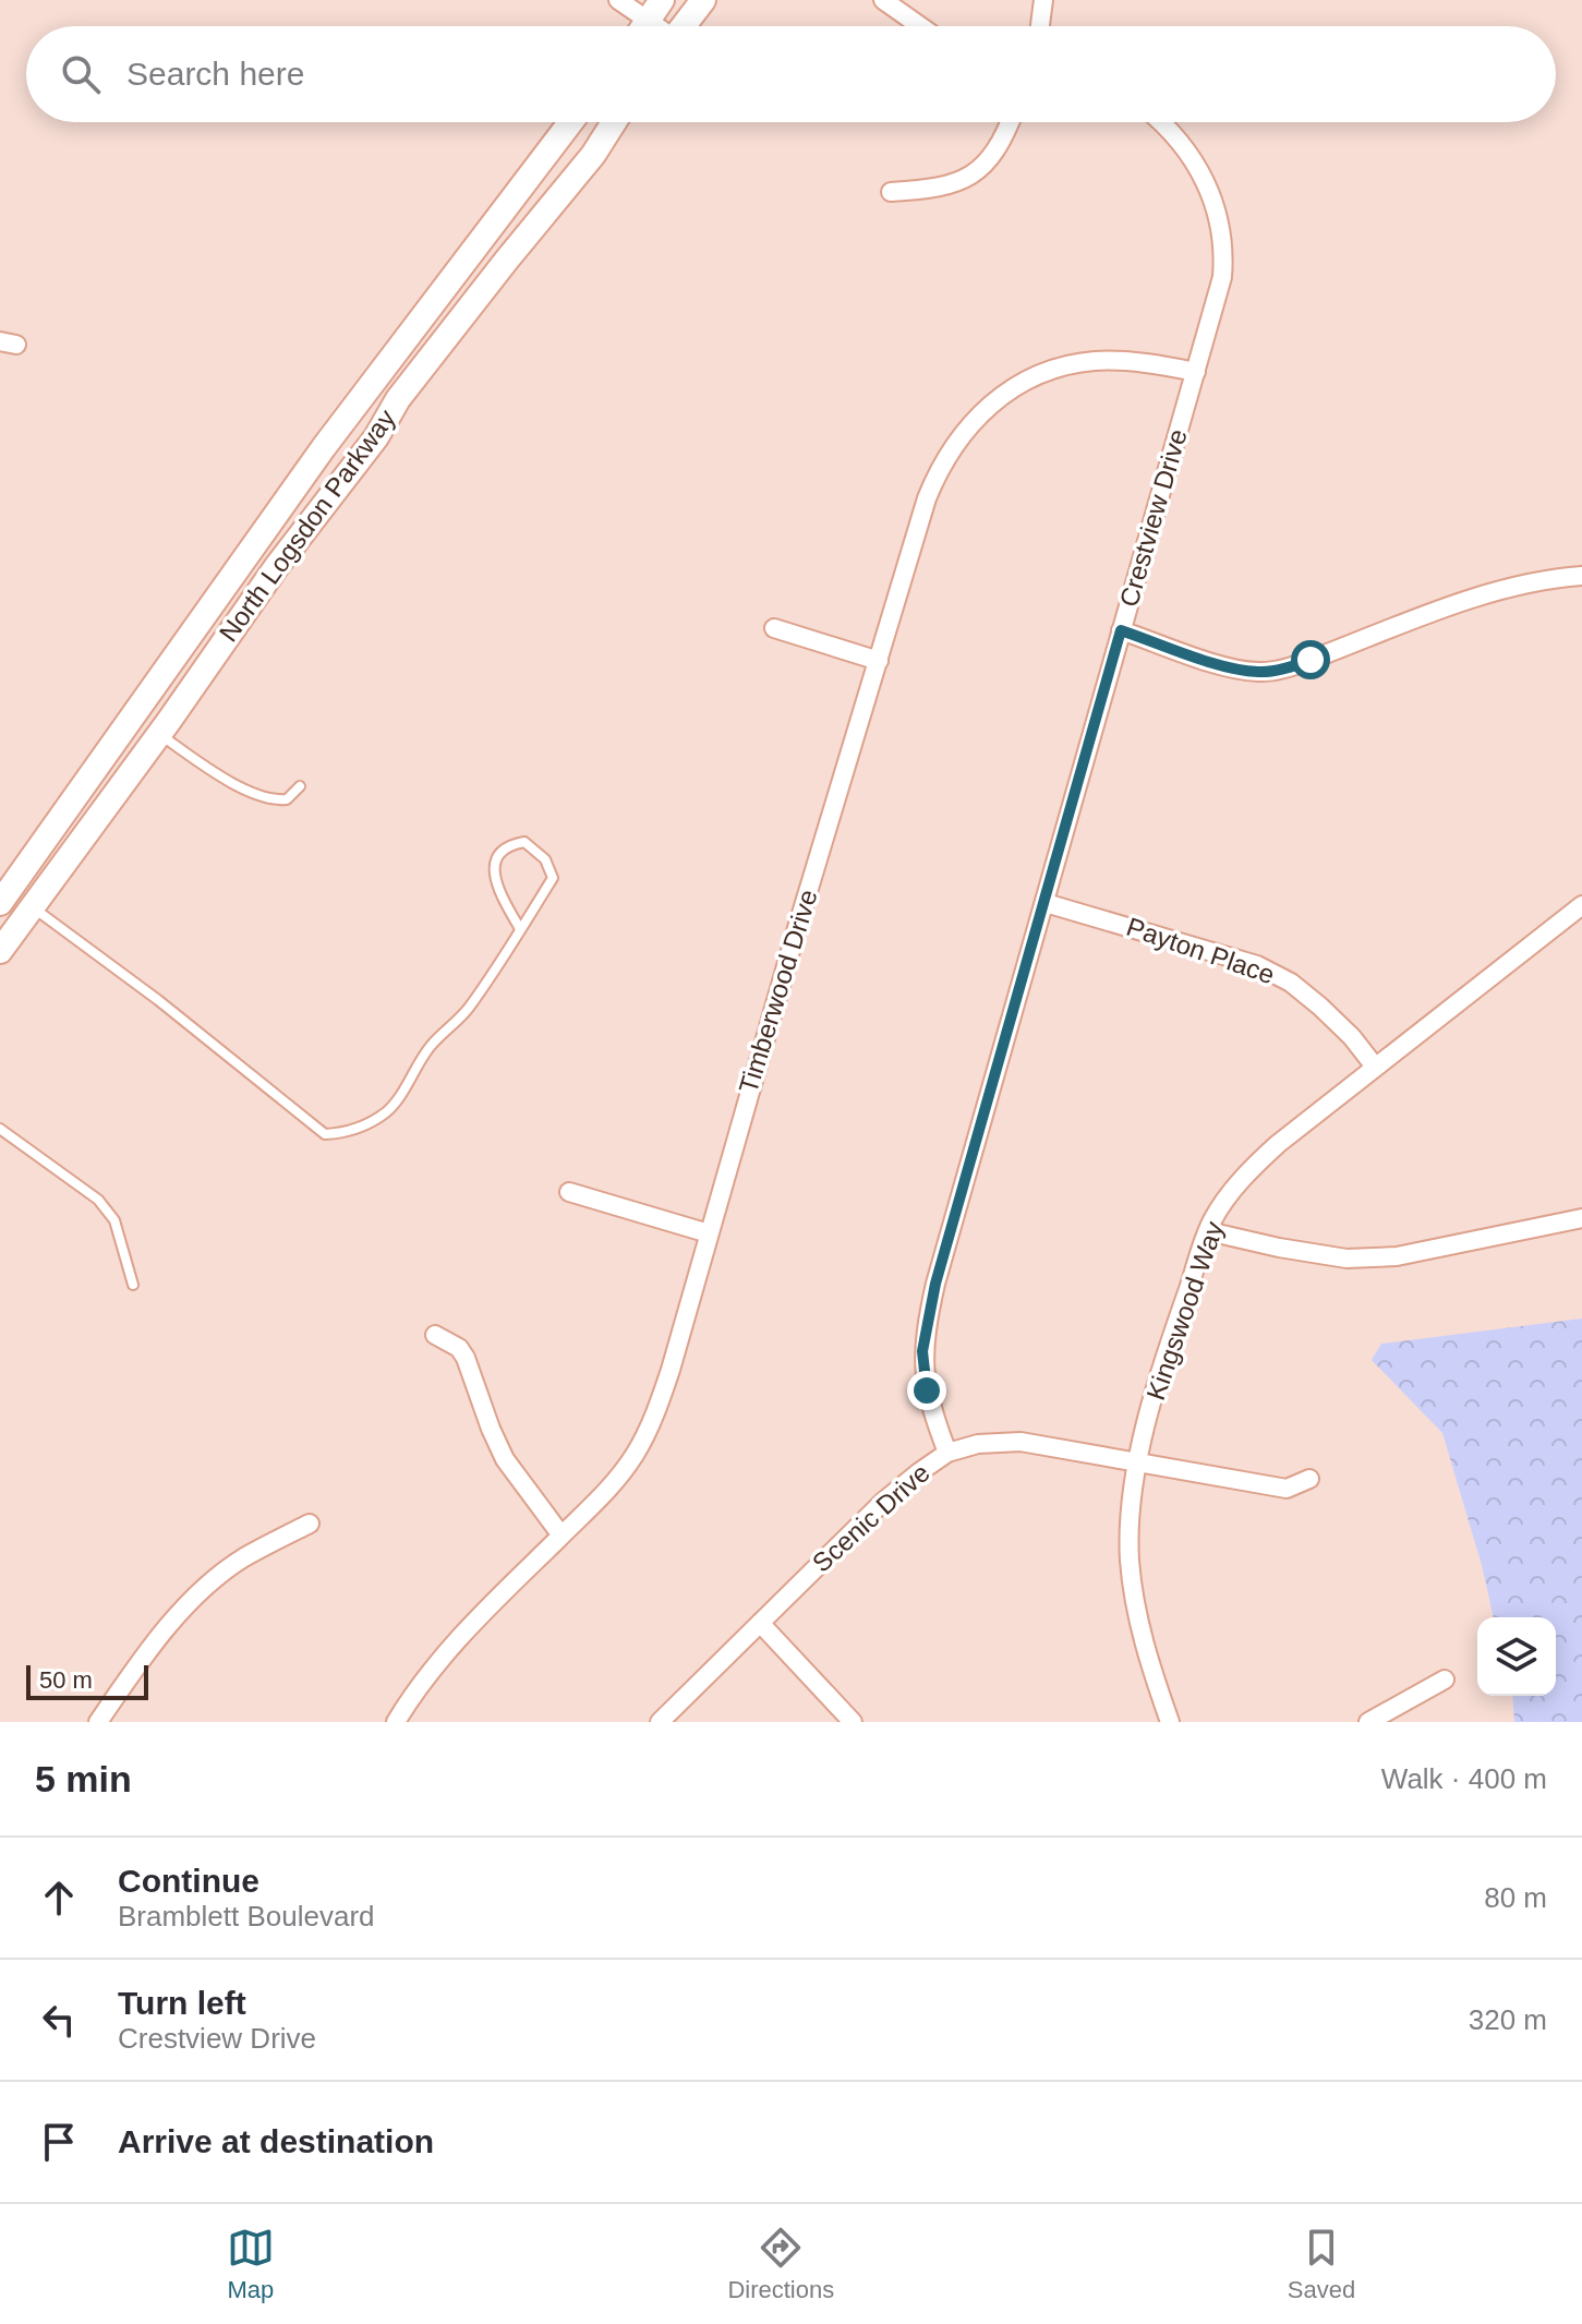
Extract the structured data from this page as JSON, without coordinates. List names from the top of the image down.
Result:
{
  "streets": {
    "main road": ["North Logsdon Parkway"],
    "street": [
      "Crestview Drive",
      "Payton Place",
      "Timberwood Drive",
      "Kingswood Way",
      "Scenic Drive"
    ]
  },
  "crossings": [
    ["Crestview Drive", "Payton Place"],
    ["Crestview Drive", "Timberwood Drive"],
    ["Crestview Drive", "Scenic Drive"],
    ["Payton Place", "Kingswood Way"],
    ["Kingswood Way", "Scenic Drive"]
  ],
  "scale_bar": "50 m",
  "page": {
    "search": "Search here",
    "scale": "50 m",
    "heading": ["5 min", "Walk · 400 m"],
    "list": [
      ["Continue", "Bramblett Boulevard", "80 m"],
      ["Turn left", "Crestview Drive", "320 m"],
      "Arrive at destination"
    ],
    "nav": ["Map", "Directions", "Saved"]
  }
}
